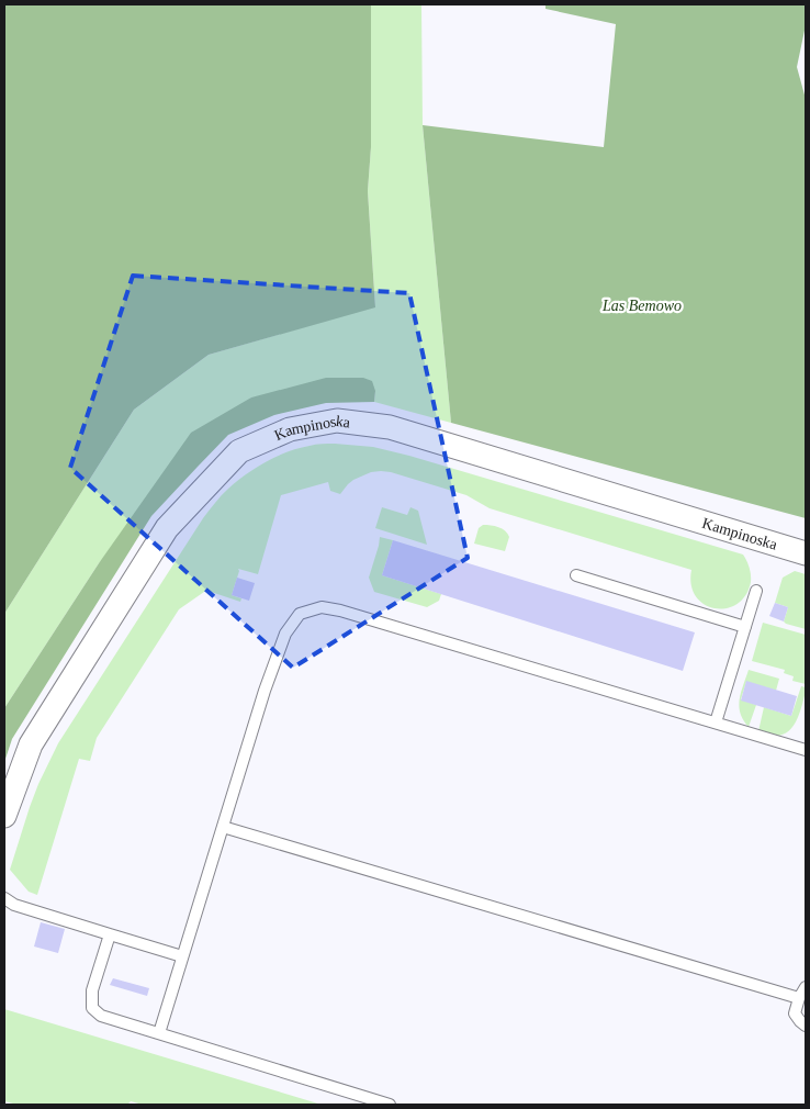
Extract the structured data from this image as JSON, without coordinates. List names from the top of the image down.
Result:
{
  "streets": {
    "street": ["Kampinoska"]
  },
  "parks": ["Las Bemowo"]
}
